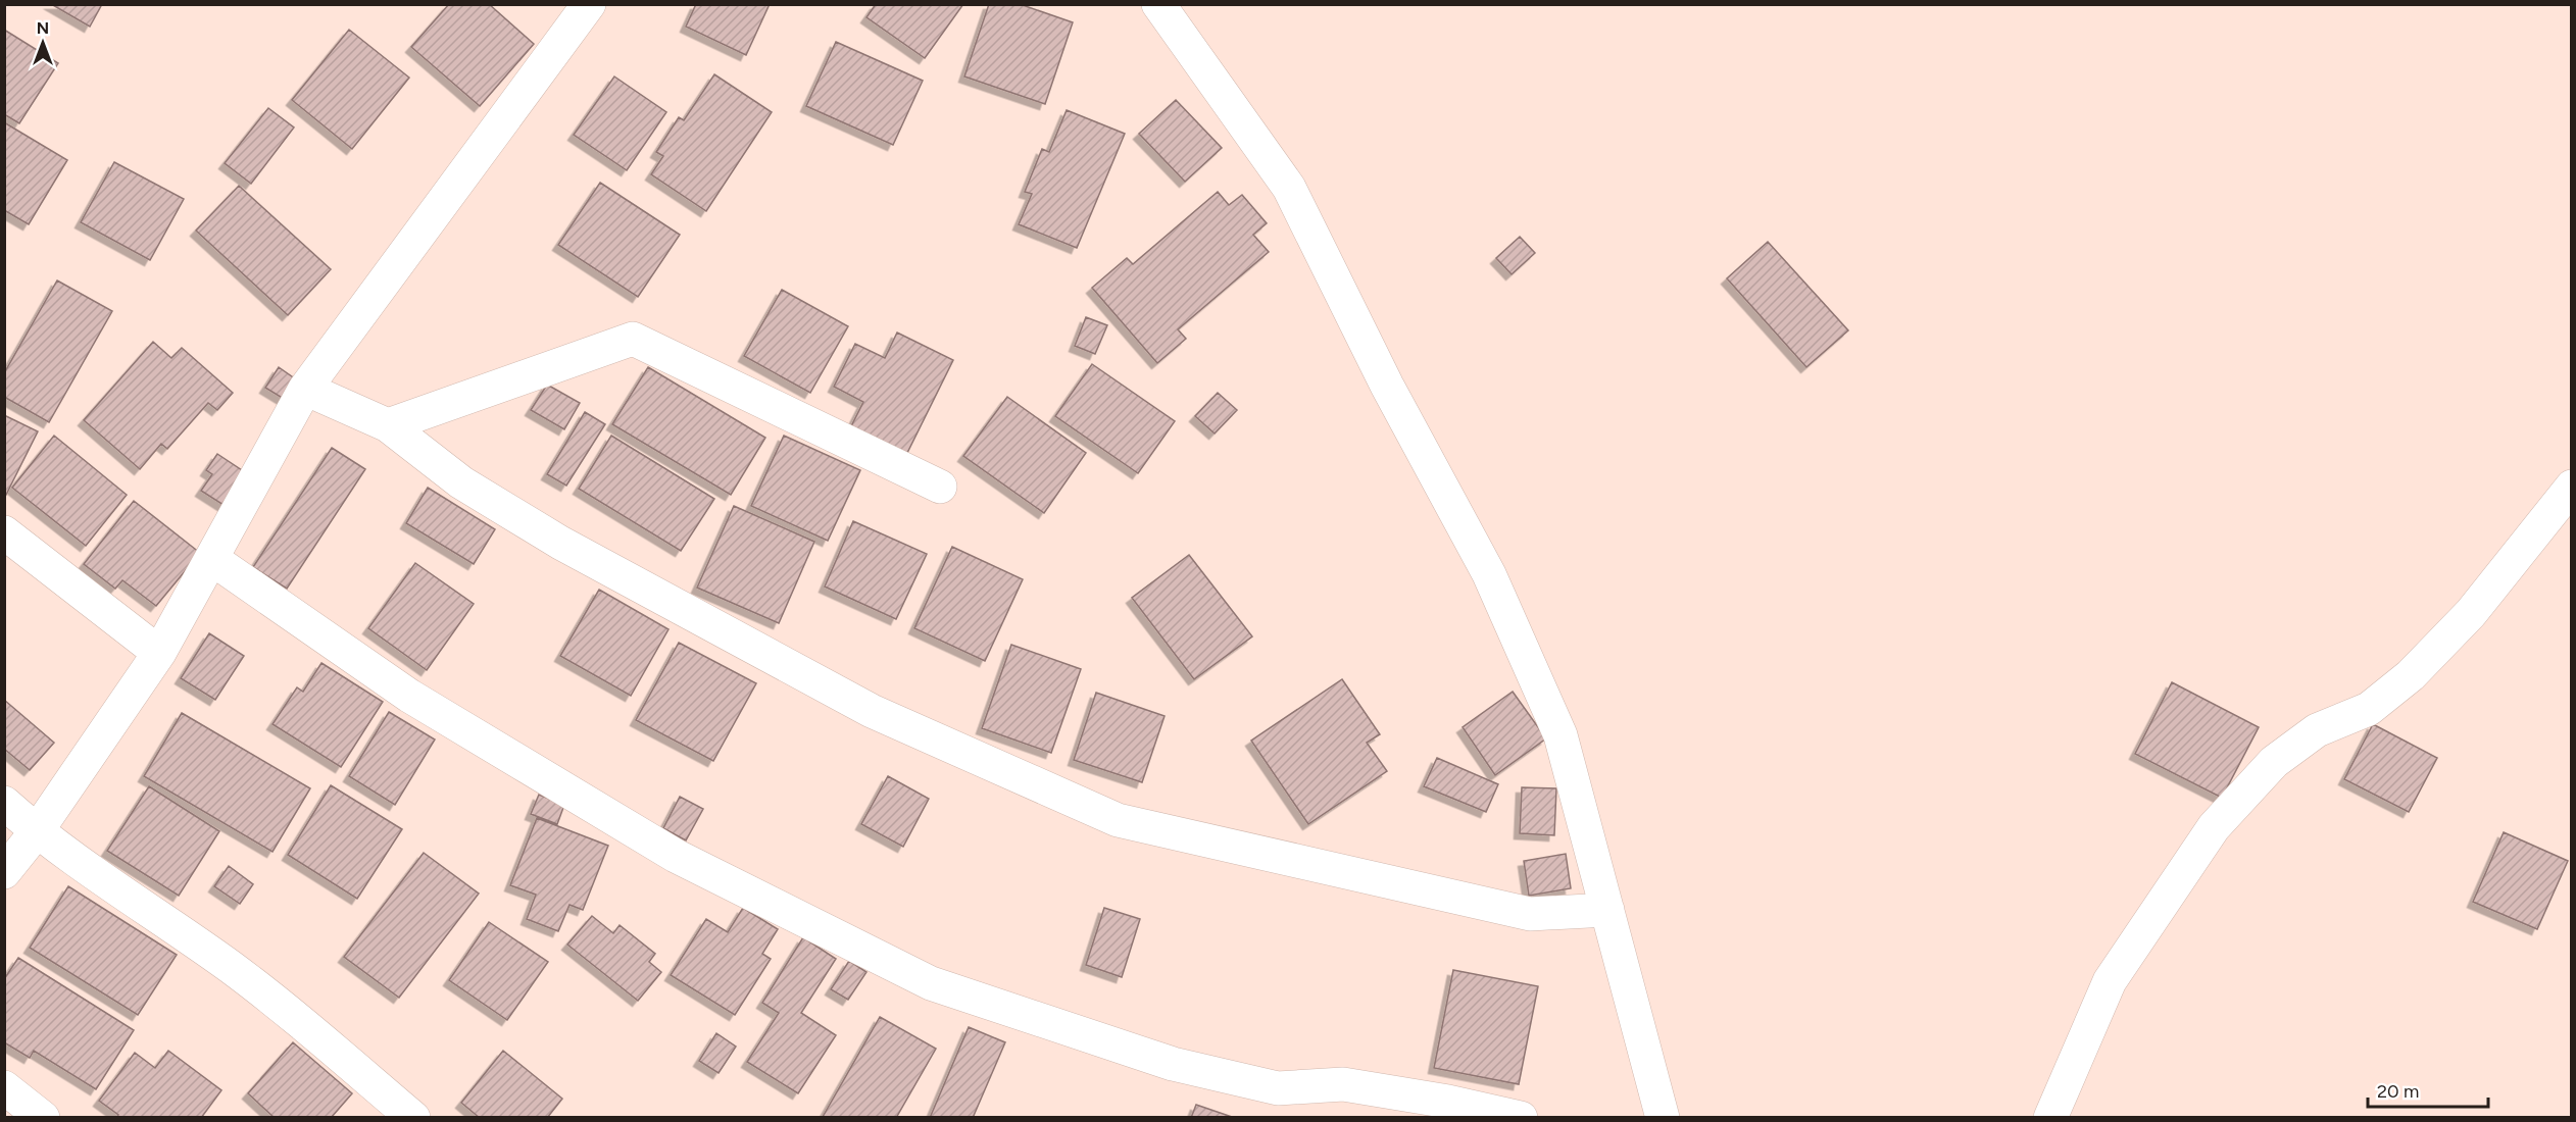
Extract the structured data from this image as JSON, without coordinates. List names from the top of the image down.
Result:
{
  "scale_bar": "20 m",
  "north": "top"
}
